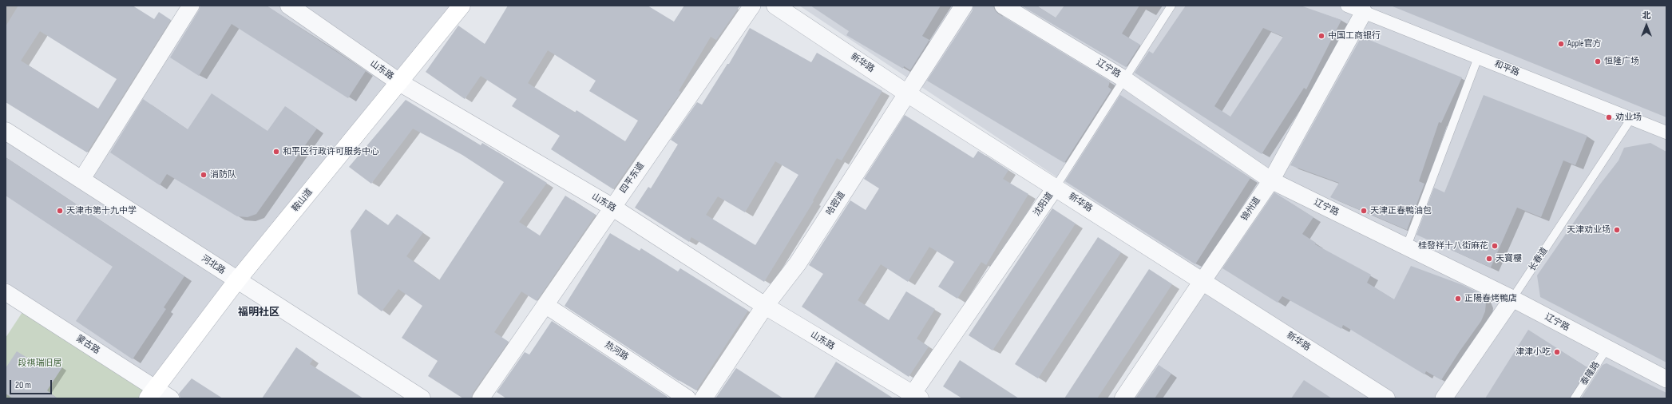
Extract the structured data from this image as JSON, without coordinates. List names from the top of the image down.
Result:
{
  "streets": {
    "main road": ["鞍山道"],
    "street": [
      "新华路",
      "辽宁路",
      "和平路",
      "山东路",
      "四平东道",
      "哈密道",
      "沈阳道",
      "锦州道",
      "长春道",
      "河北路",
      "蒙古路",
      "热河路"
    ],
    "lane": ["泰隆路"]
  },
  "crossings": [
    ["新华路", "哈密道"],
    ["新华路", "沈阳道"],
    ["新华路", "锦州道"],
    ["辽宁路", "沈阳道"],
    ["辽宁路", "锦州道"],
    ["辽宁路", "长春道"],
    ["辽宁路", "泰隆路"],
    ["和平路", "锦州道"],
    ["和平路", "长春道"],
    ["山东路", "四平东道"],
    ["山东路", "鞍山道"],
    ["山东路", "哈密道"],
    ["山东路", "沈阳道"],
    ["四平东道", "热河路"],
    ["鞍山道", "河北路"],
    ["鞍山道", "蒙古路"]
  ],
  "districts": ["福明社区"],
  "parks": ["段祺瑞旧居"],
  "places": [
    "中国工商银行",
    "Apple官方",
    "恒隆广场",
    "劝业场",
    "和平区行政许可服务中心",
    "消防队",
    "天津市第十九中学",
    "天津正春鴨油包",
    "天津劝业场",
    "桂發祥十八街麻花",
    "天寶樓",
    "正陽春烤鴨店",
    "津津小吃"
  ],
  "scale_bar": "20 m",
  "north": "top"
}
